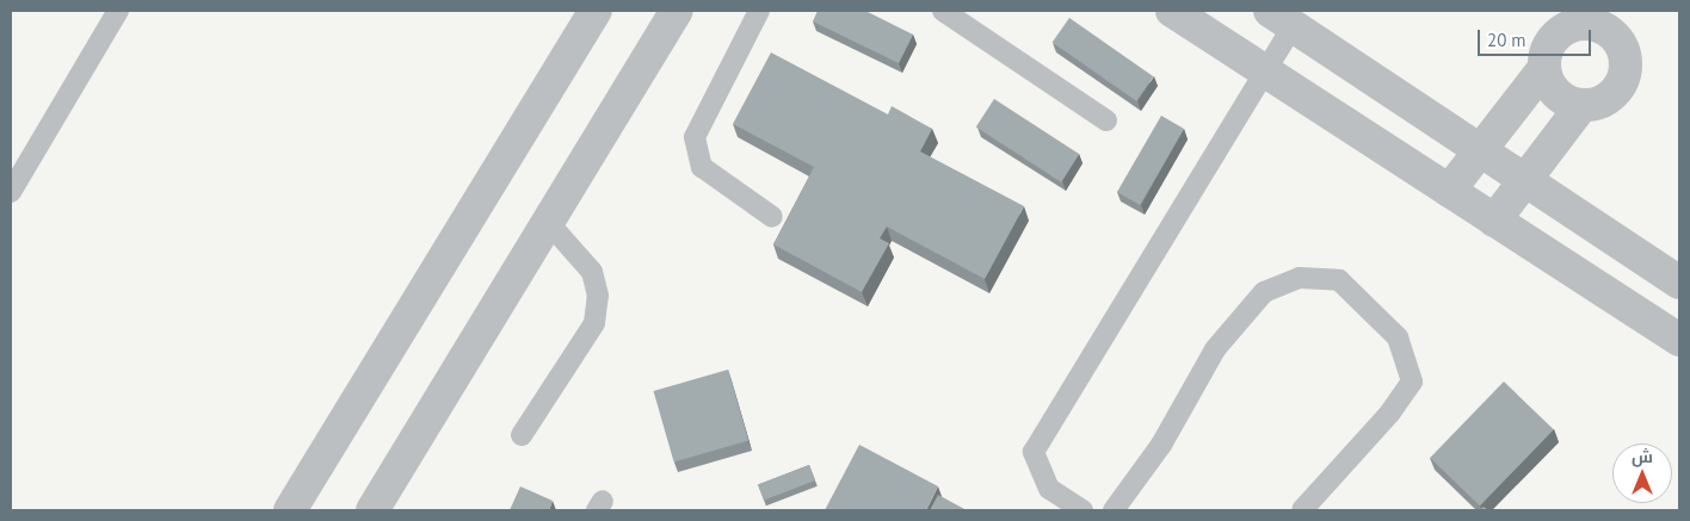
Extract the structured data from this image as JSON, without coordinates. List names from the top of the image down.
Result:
{
  "scale_bar": "20 m",
  "north": "top"
}
